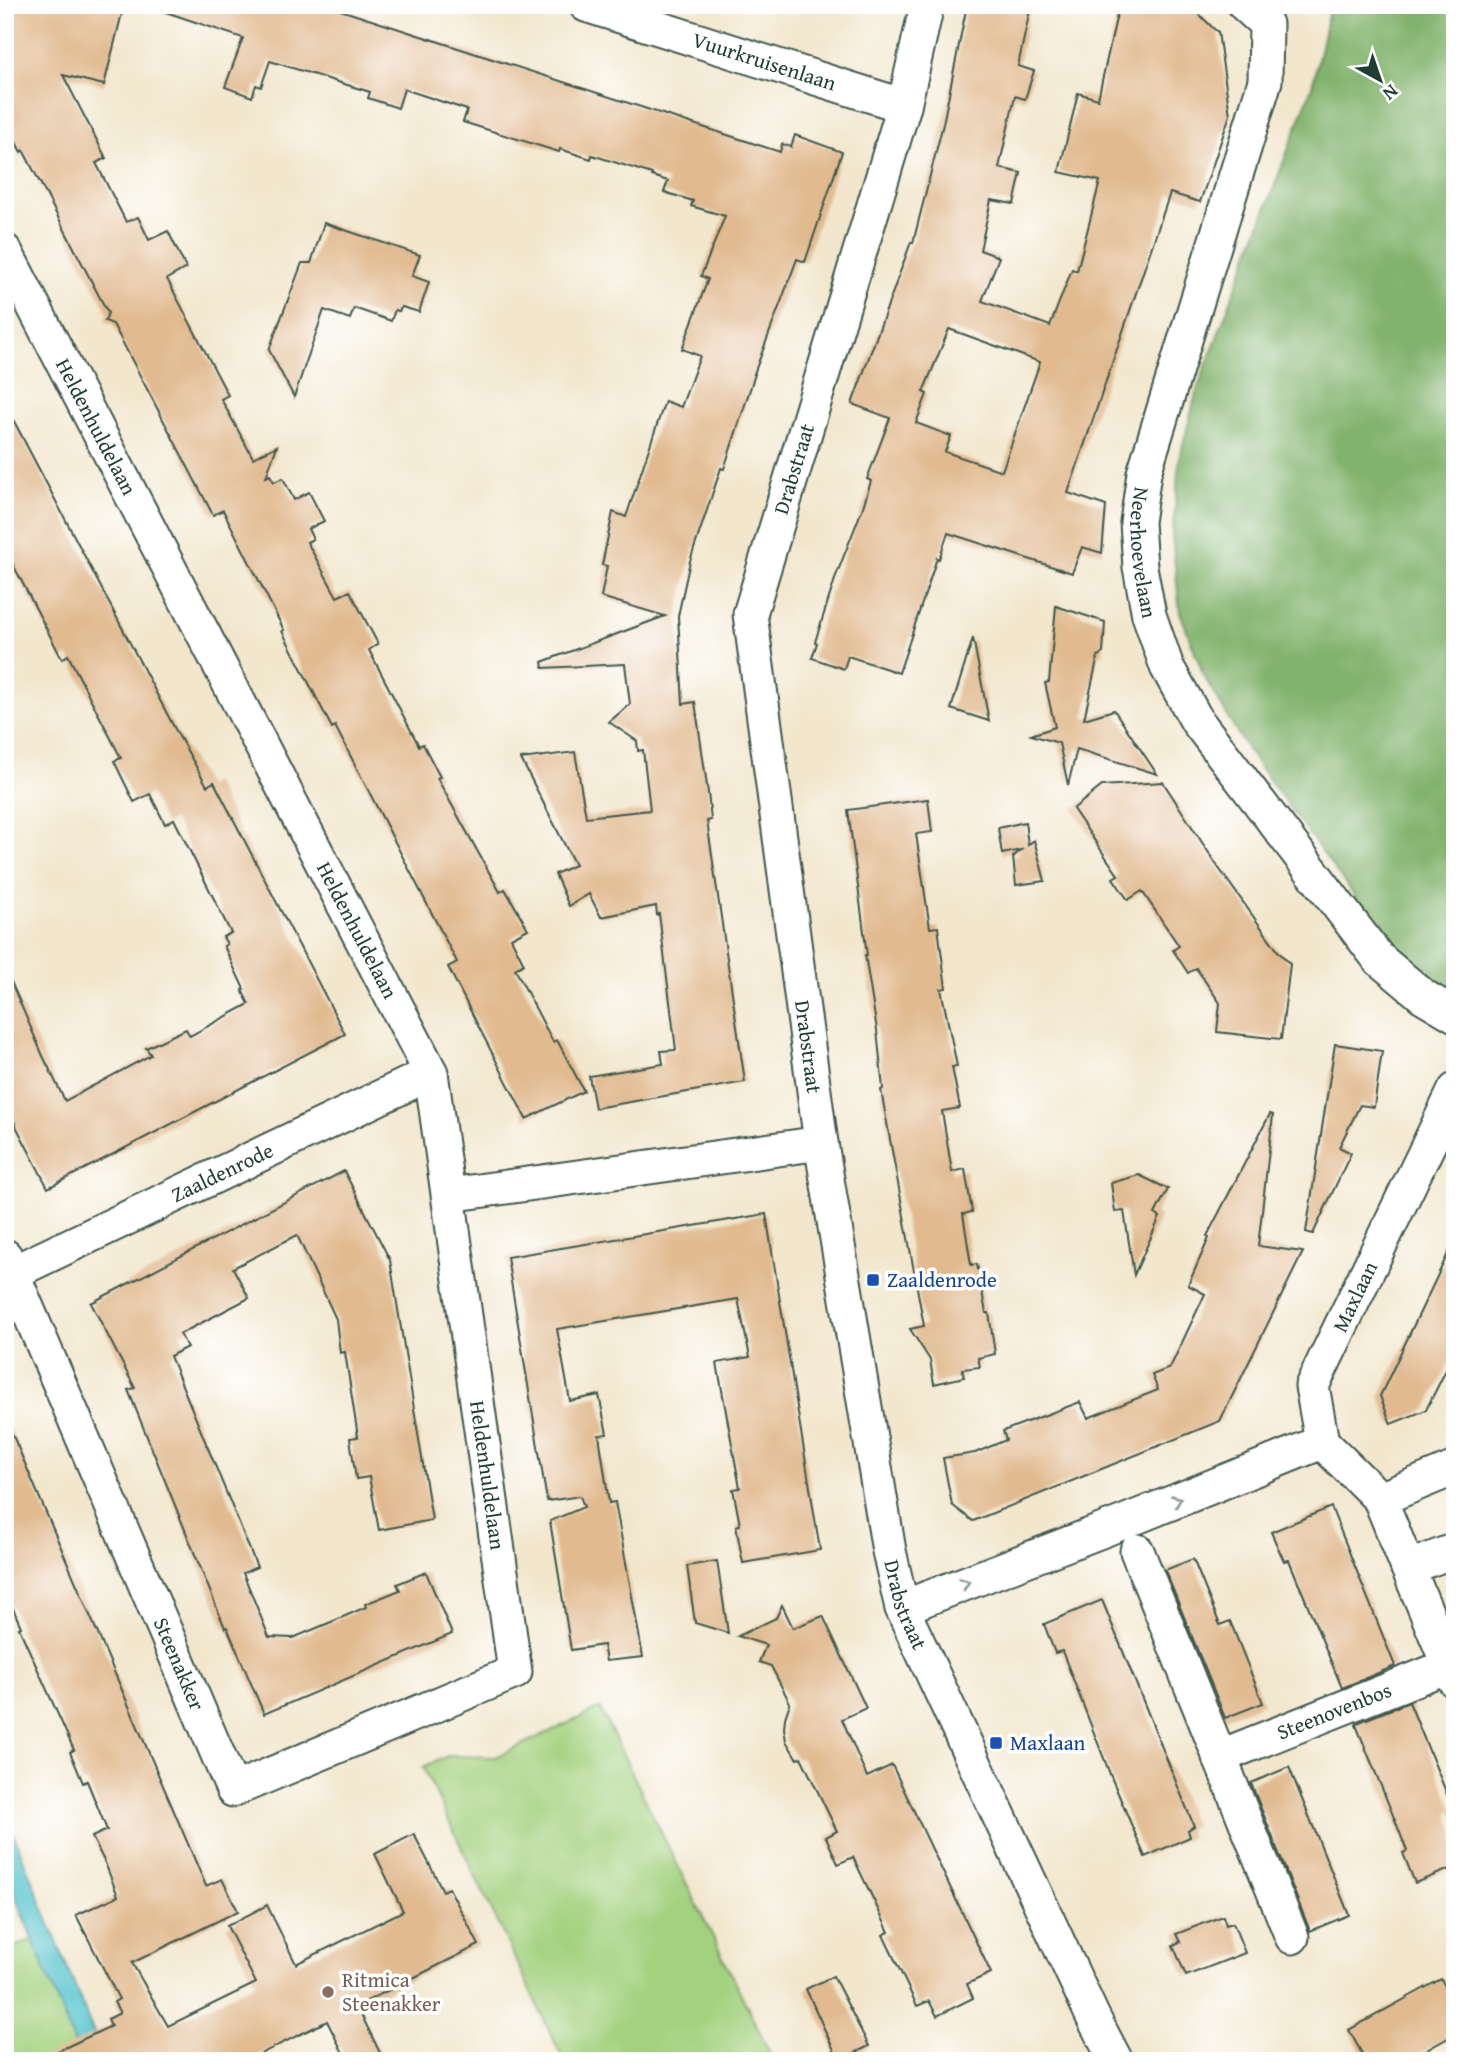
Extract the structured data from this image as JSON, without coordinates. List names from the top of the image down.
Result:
{
  "streets": {
    "street": [
      "Vuurkruisenlaan",
      "Heldenhuldelaan",
      "Drabstraat",
      "Neerhoevelaan",
      "Zaaldenrode",
      "Maxlaan",
      "Steenakker",
      "Steenovenbos"
    ]
  },
  "crossings": [
    ["Vuurkruisenlaan", "Drabstraat"],
    ["Heldenhuldelaan", "Zaaldenrode"],
    ["Heldenhuldelaan", "Steenakker"],
    ["Zaaldenrode", "Steenakker"],
    ["Maxlaan", "Steenovenbos"]
  ],
  "places": {
    "transit": ["Zaaldenrode", "Maxlaan"],
    "other": ["Ritmica Steenakker"]
  },
  "north": "bottom right"
}
